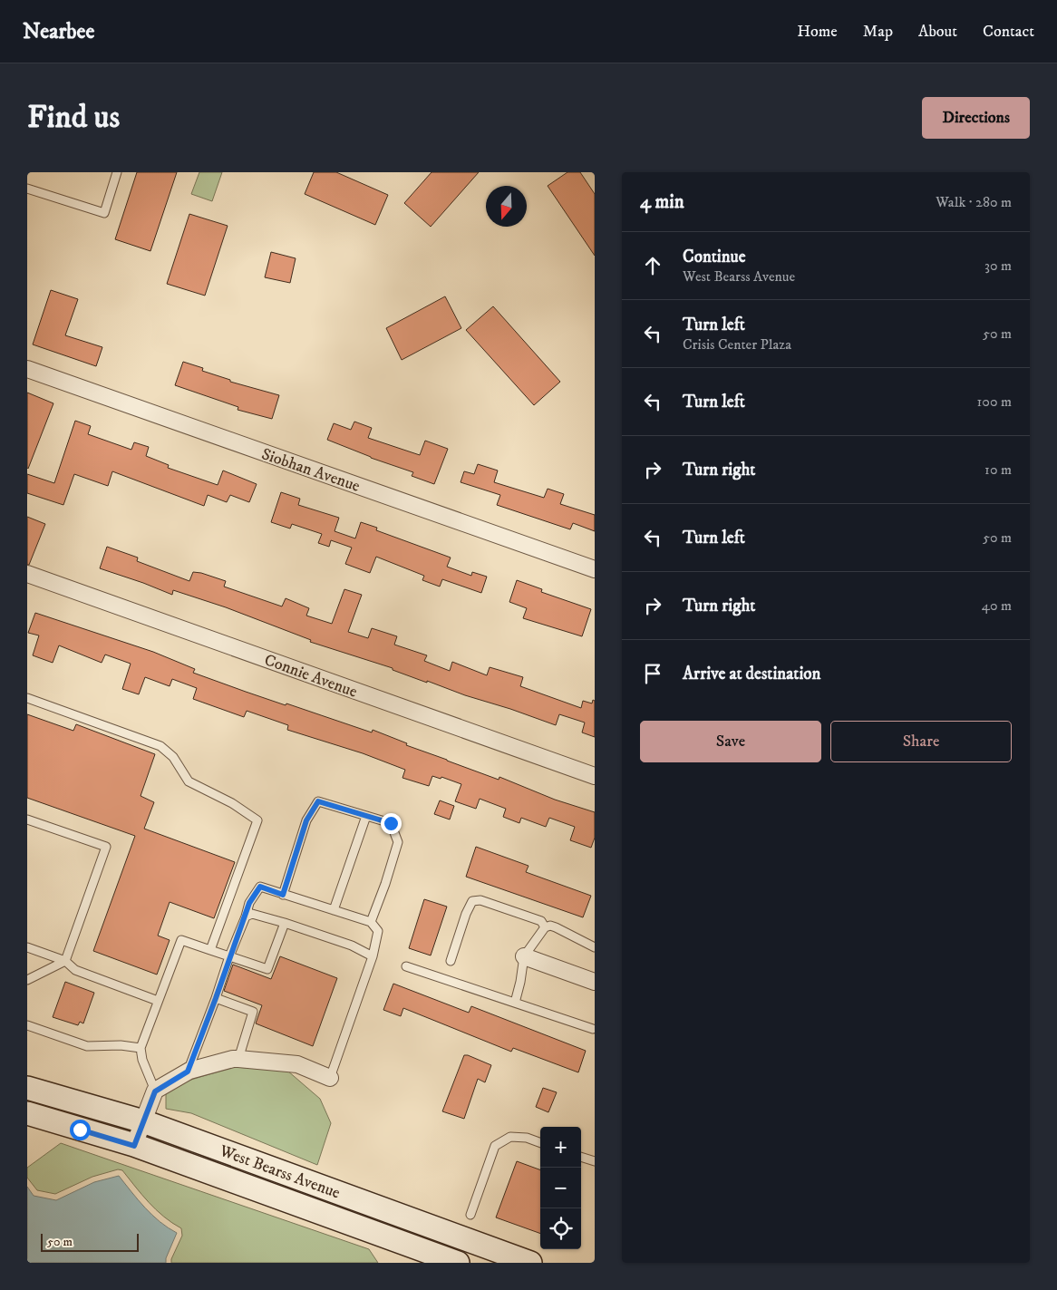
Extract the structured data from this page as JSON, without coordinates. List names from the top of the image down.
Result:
{
  "streets": {
    "main road": ["West Bearss Avenue"],
    "street": ["Siobhan Avenue", "Connie Avenue"]
  },
  "scale_bar": "50 m",
  "north": "bottom",
  "page": {
    "header": "Nearbee",
    "nav": [
      "Home",
      "Map",
      "About",
      "Contact"
    ],
    "buttons": [
      "Directions",
      ["Save", "Share"]
    ],
    "title": "Find us",
    "heading": ["4 min", "Walk · 280 m"],
    "list": [
      ["Continue", "West Bearss Avenue", "30 m"],
      ["Turn left", "Crisis Center Plaza", "50 m"],
      ["Turn left", "100 m"],
      ["Turn right", "10 m"],
      ["Turn left", "50 m"],
      ["Turn right", "40 m"],
      "Arrive at destination"
    ],
    "map_buttons": ["+", "−"],
    "scale": "50 m"
  }
}
